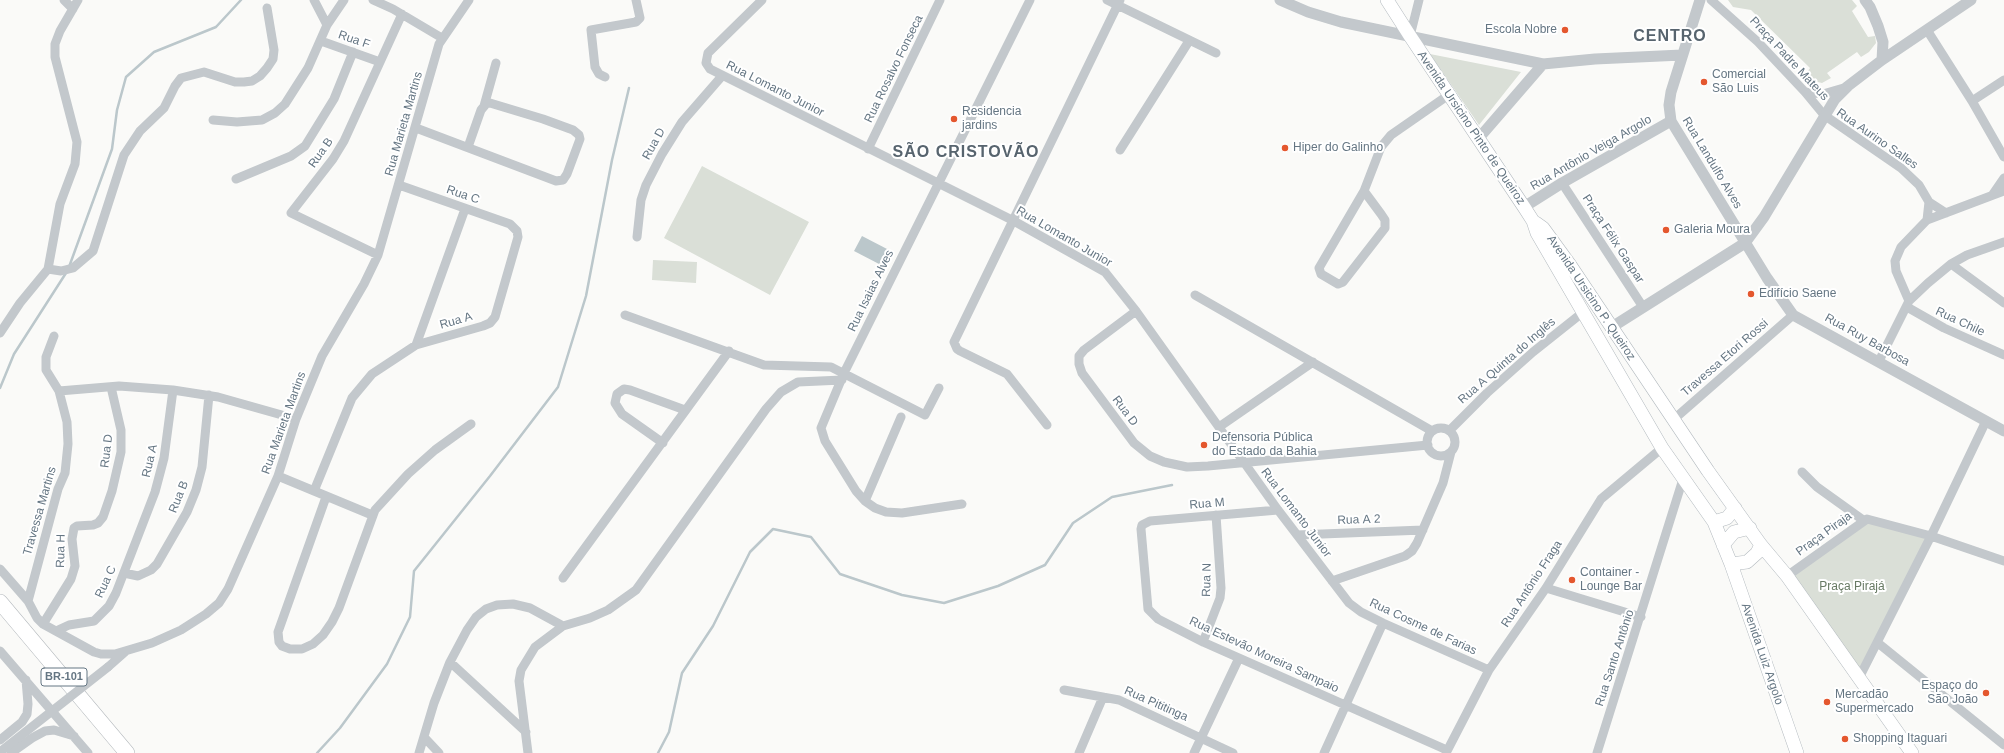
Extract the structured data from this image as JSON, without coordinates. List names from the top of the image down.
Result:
{
  "streets": {
    "highway": ["BR-101"],
    "main road": ["Avenida Ursicino Pinto de Queiroz", "Avenida Ursicino P. Queiroz", "Avenida Luiz Argolo"],
    "street": [
      "Rua F",
      "Praça Padre Mateus",
      "Rua Rosalvo Fonseca",
      "Rua Lomanto Junior",
      "Rua Marieta Martins",
      "Rua Aurino Salles",
      "Rua D",
      "Rua B",
      "Rua Antônio Veiga Argolo",
      "Rua Landulfo Alves",
      "Rua C",
      "Praça Félix Gaspar",
      "Rua Isaias Alves",
      "Rua A",
      "Rua Chile",
      "Rua Ruy Barbosa",
      "Travessa Etori Rossi",
      "Rua A Quinta do Inglês",
      "Rua M",
      "Travessa Martins",
      "Rua A 2",
      "Praça Piraja",
      "Rua H",
      "Rua N",
      "Rua Antônio Fraga",
      "Rua Cosme de Farias",
      "Rua Estevão Moreira Sampaio",
      "Rua Santo Antônio",
      "Rua Pititinga"
    ]
  },
  "crossings": [
    ["Rua F", "Rua B"],
    ["Praça Padre Mateus", "Rua Aurino Salles"],
    ["Rua Rosalvo Fonseca", "Rua Lomanto Junior"],
    ["Rua Lomanto Junior", "Rua D"],
    ["Rua Lomanto Junior", "Rua Isaias Alves"],
    ["Rua Lomanto Junior", "Rua M"],
    ["Rua Lomanto Junior", "Rua A 2"],
    ["Rua Lomanto Junior", "Rua Cosme de Farias"],
    ["Rua Marieta Martins", "Rua B"],
    ["Rua Marieta Martins", "Rua C"],
    ["Rua Marieta Martins", "Travessa Martins"],
    ["Rua Marieta Martins", "Rua H"],
    ["Avenida Ursicino Pinto de Queiroz", "Rua Antônio Veiga Argolo"],
    ["Avenida Ursicino Pinto de Queiroz", "Avenida Ursicino P. Queiroz"],
    ["Rua D", "Rua H"],
    ["Rua B", "Rua C"],
    ["Rua Antônio Veiga Argolo", "Rua Landulfo Alves"],
    ["Rua Antônio Veiga Argolo", "Praça Félix Gaspar"],
    ["Rua Landulfo Alves", "Rua Ruy Barbosa"],
    ["Rua C", "Rua A"],
    ["Avenida Ursicino P. Queiroz", "Travessa Etori Rossi"],
    ["Avenida Ursicino P. Queiroz", "Rua A Quinta do Inglês"],
    ["Avenida Ursicino P. Queiroz", "Praça Piraja"],
    ["Avenida Ursicino P. Queiroz", "Rua Antônio Fraga"],
    ["Avenida Ursicino P. Queiroz", "Avenida Luiz Argolo"],
    ["Avenida Ursicino P. Queiroz", "Rua Santo Antônio"],
    ["Rua Ruy Barbosa", "Travessa Etori Rossi"],
    ["Rua M", "Rua N"],
    ["Rua M", "Rua Estevão Moreira Sampaio"],
    ["Rua N", "Rua Estevão Moreira Sampaio"],
    ["Rua Antônio Fraga", "Rua Cosme de Farias"],
    ["Rua Antônio Fraga", "Rua Estevão Moreira Sampaio"]
  ],
  "districts": ["CENTRO", "SÃO CRISTOVÃO"],
  "parks": ["Praça Pirajá"],
  "places": [
    "Escola Nobre",
    "Comercial São Luis",
    "Residencia jardins",
    "Hiper do Galinho",
    "Galeria Moura",
    "Edifício Saene",
    "Defensoria Pública do Estado da Bahia",
    "Container - Lounge Bar",
    "Espaço do São João",
    "Mercadão Supermercado",
    "Shopping Itaguari"
  ]
}
